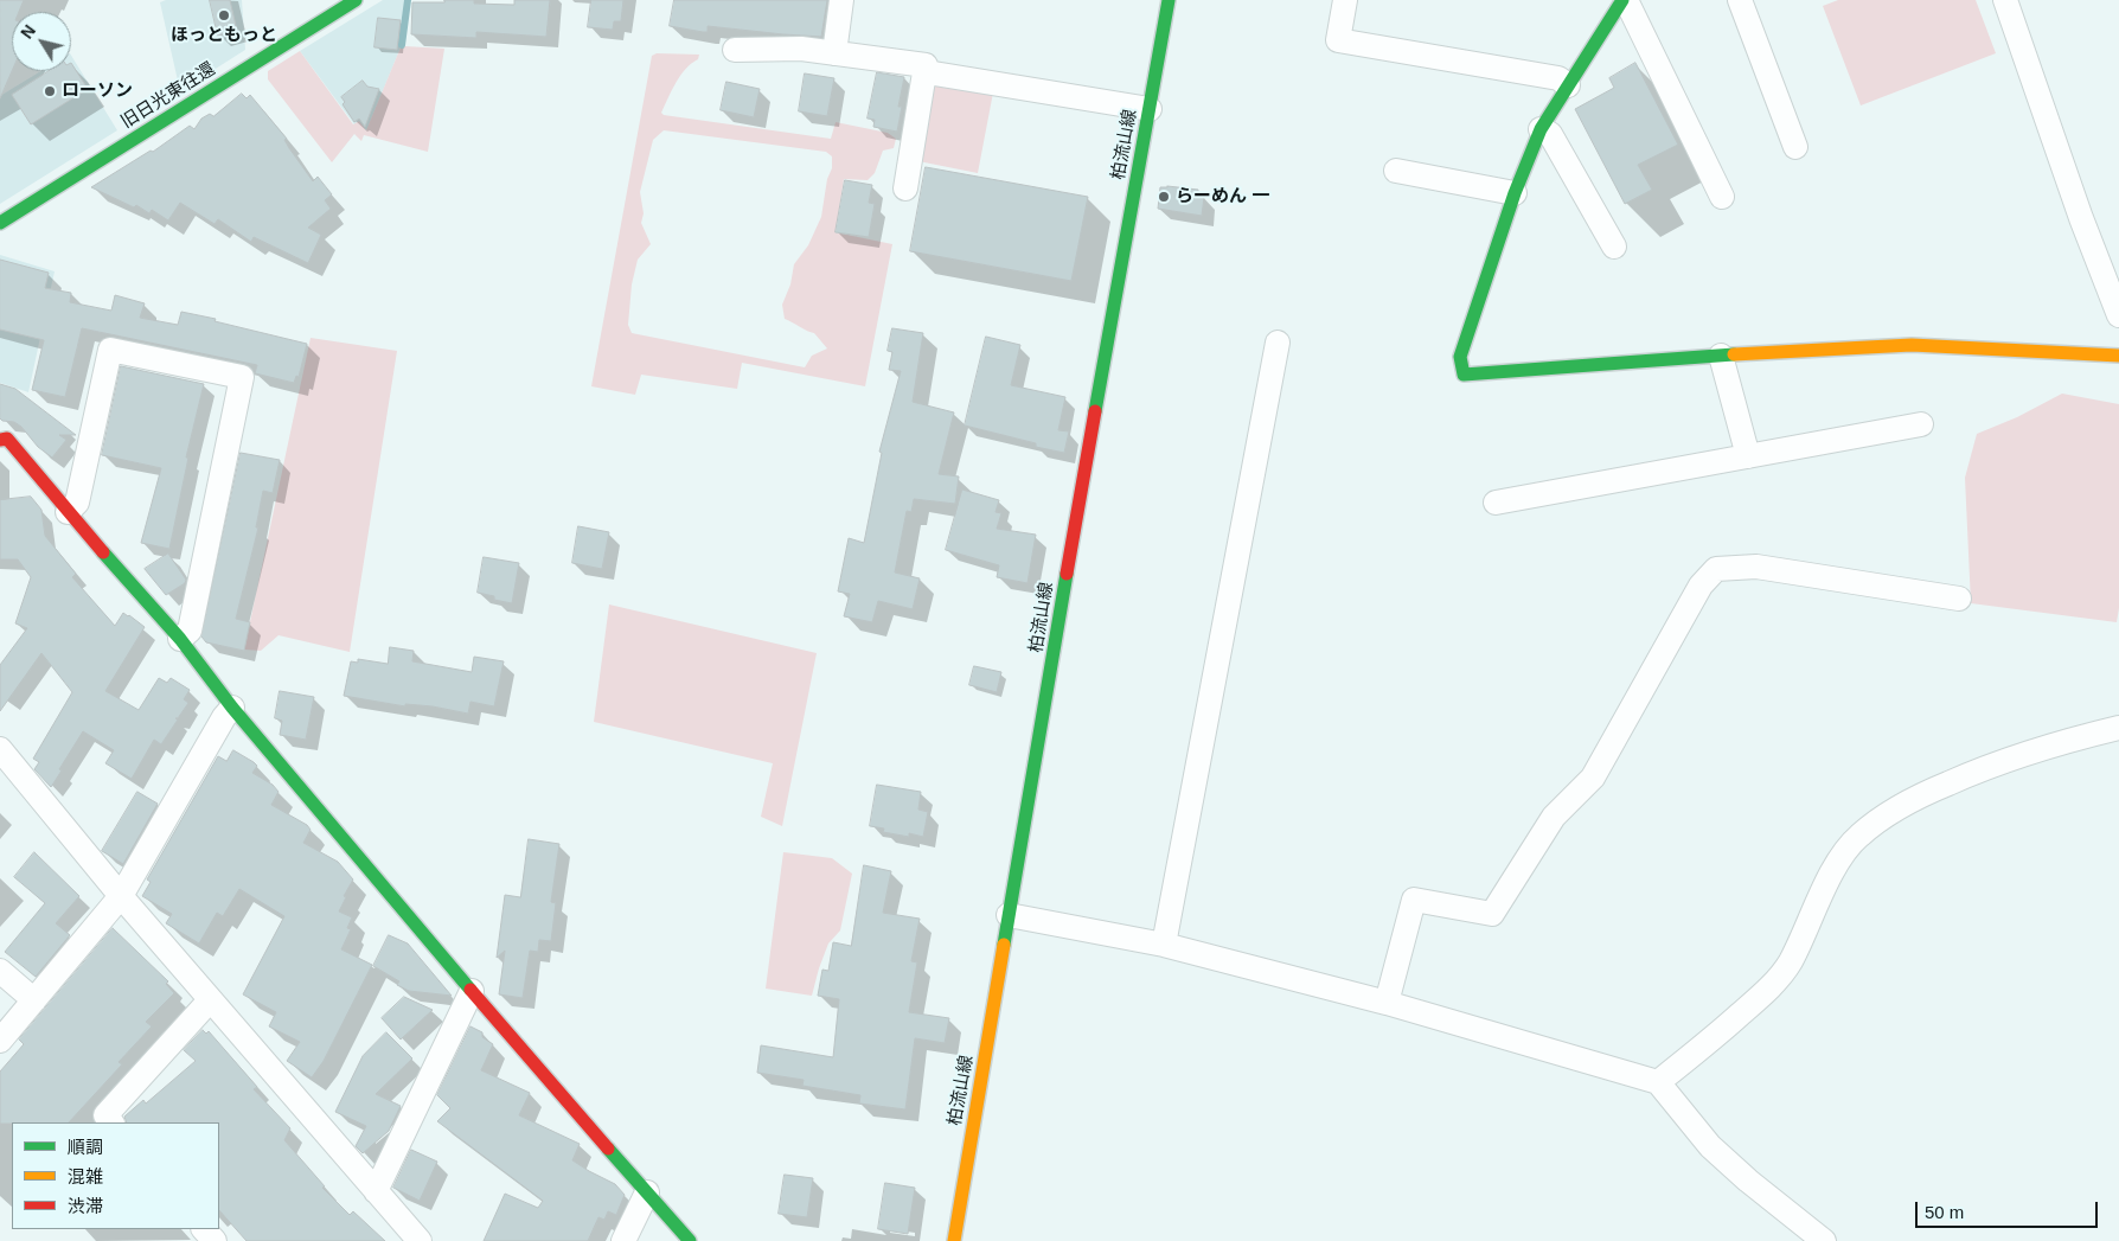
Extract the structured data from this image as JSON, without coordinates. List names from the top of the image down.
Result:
{
  "streets": {
    "street": ["旧日光東往還", "柏流山線"]
  },
  "places": ["ほっともっと", "ローソン", "らーめん 一"],
  "legend": ["順調", "混雑", "渋滞"],
  "scale_bar": "50 m",
  "north": "top left"
}
